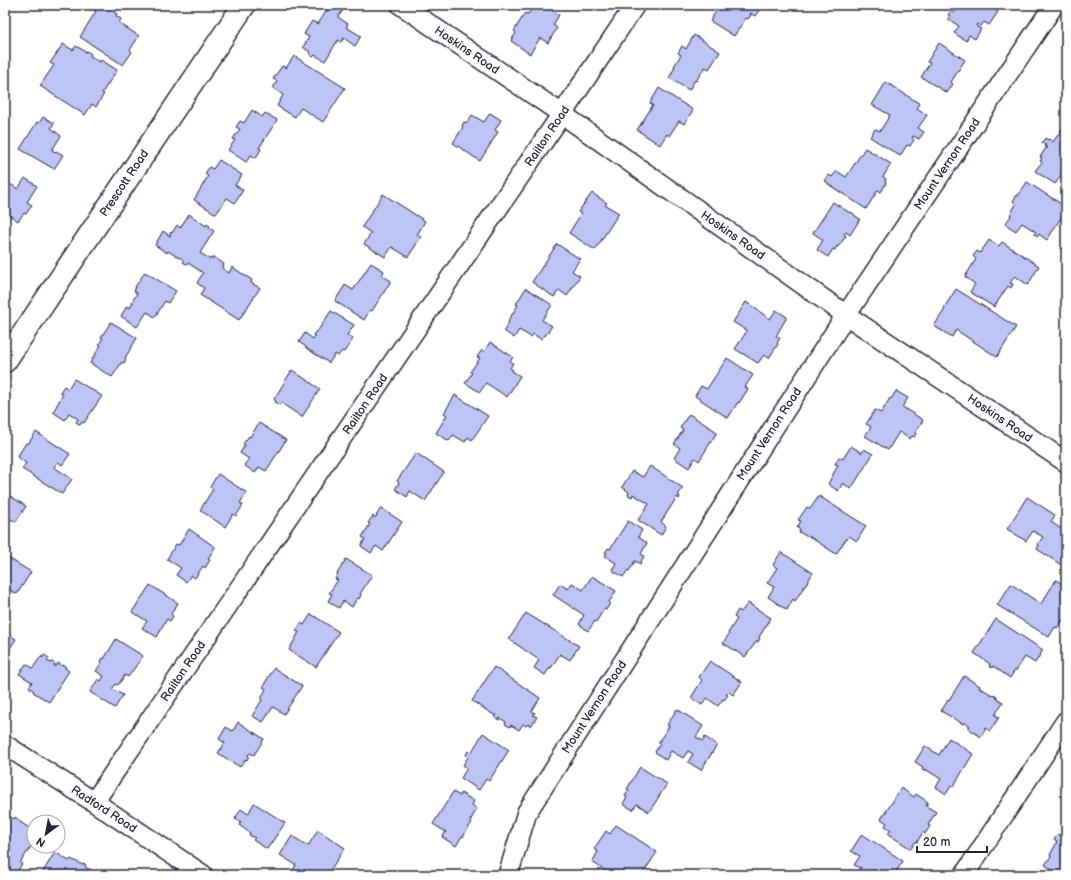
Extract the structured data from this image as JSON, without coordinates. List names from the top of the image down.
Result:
{
  "streets": {
    "main road": ["Prescott Road"],
    "street": [
      "Hoskins Road",
      "Railton Road",
      "Mount Vernon Road",
      "Radford Road"
    ]
  },
  "crossings": [
    ["Hoskins Road", "Railton Road"],
    ["Hoskins Road", "Mount Vernon Road"],
    ["Railton Road", "Radford Road"]
  ],
  "scale_bar": "20 m",
  "north": "bottom left"
}
